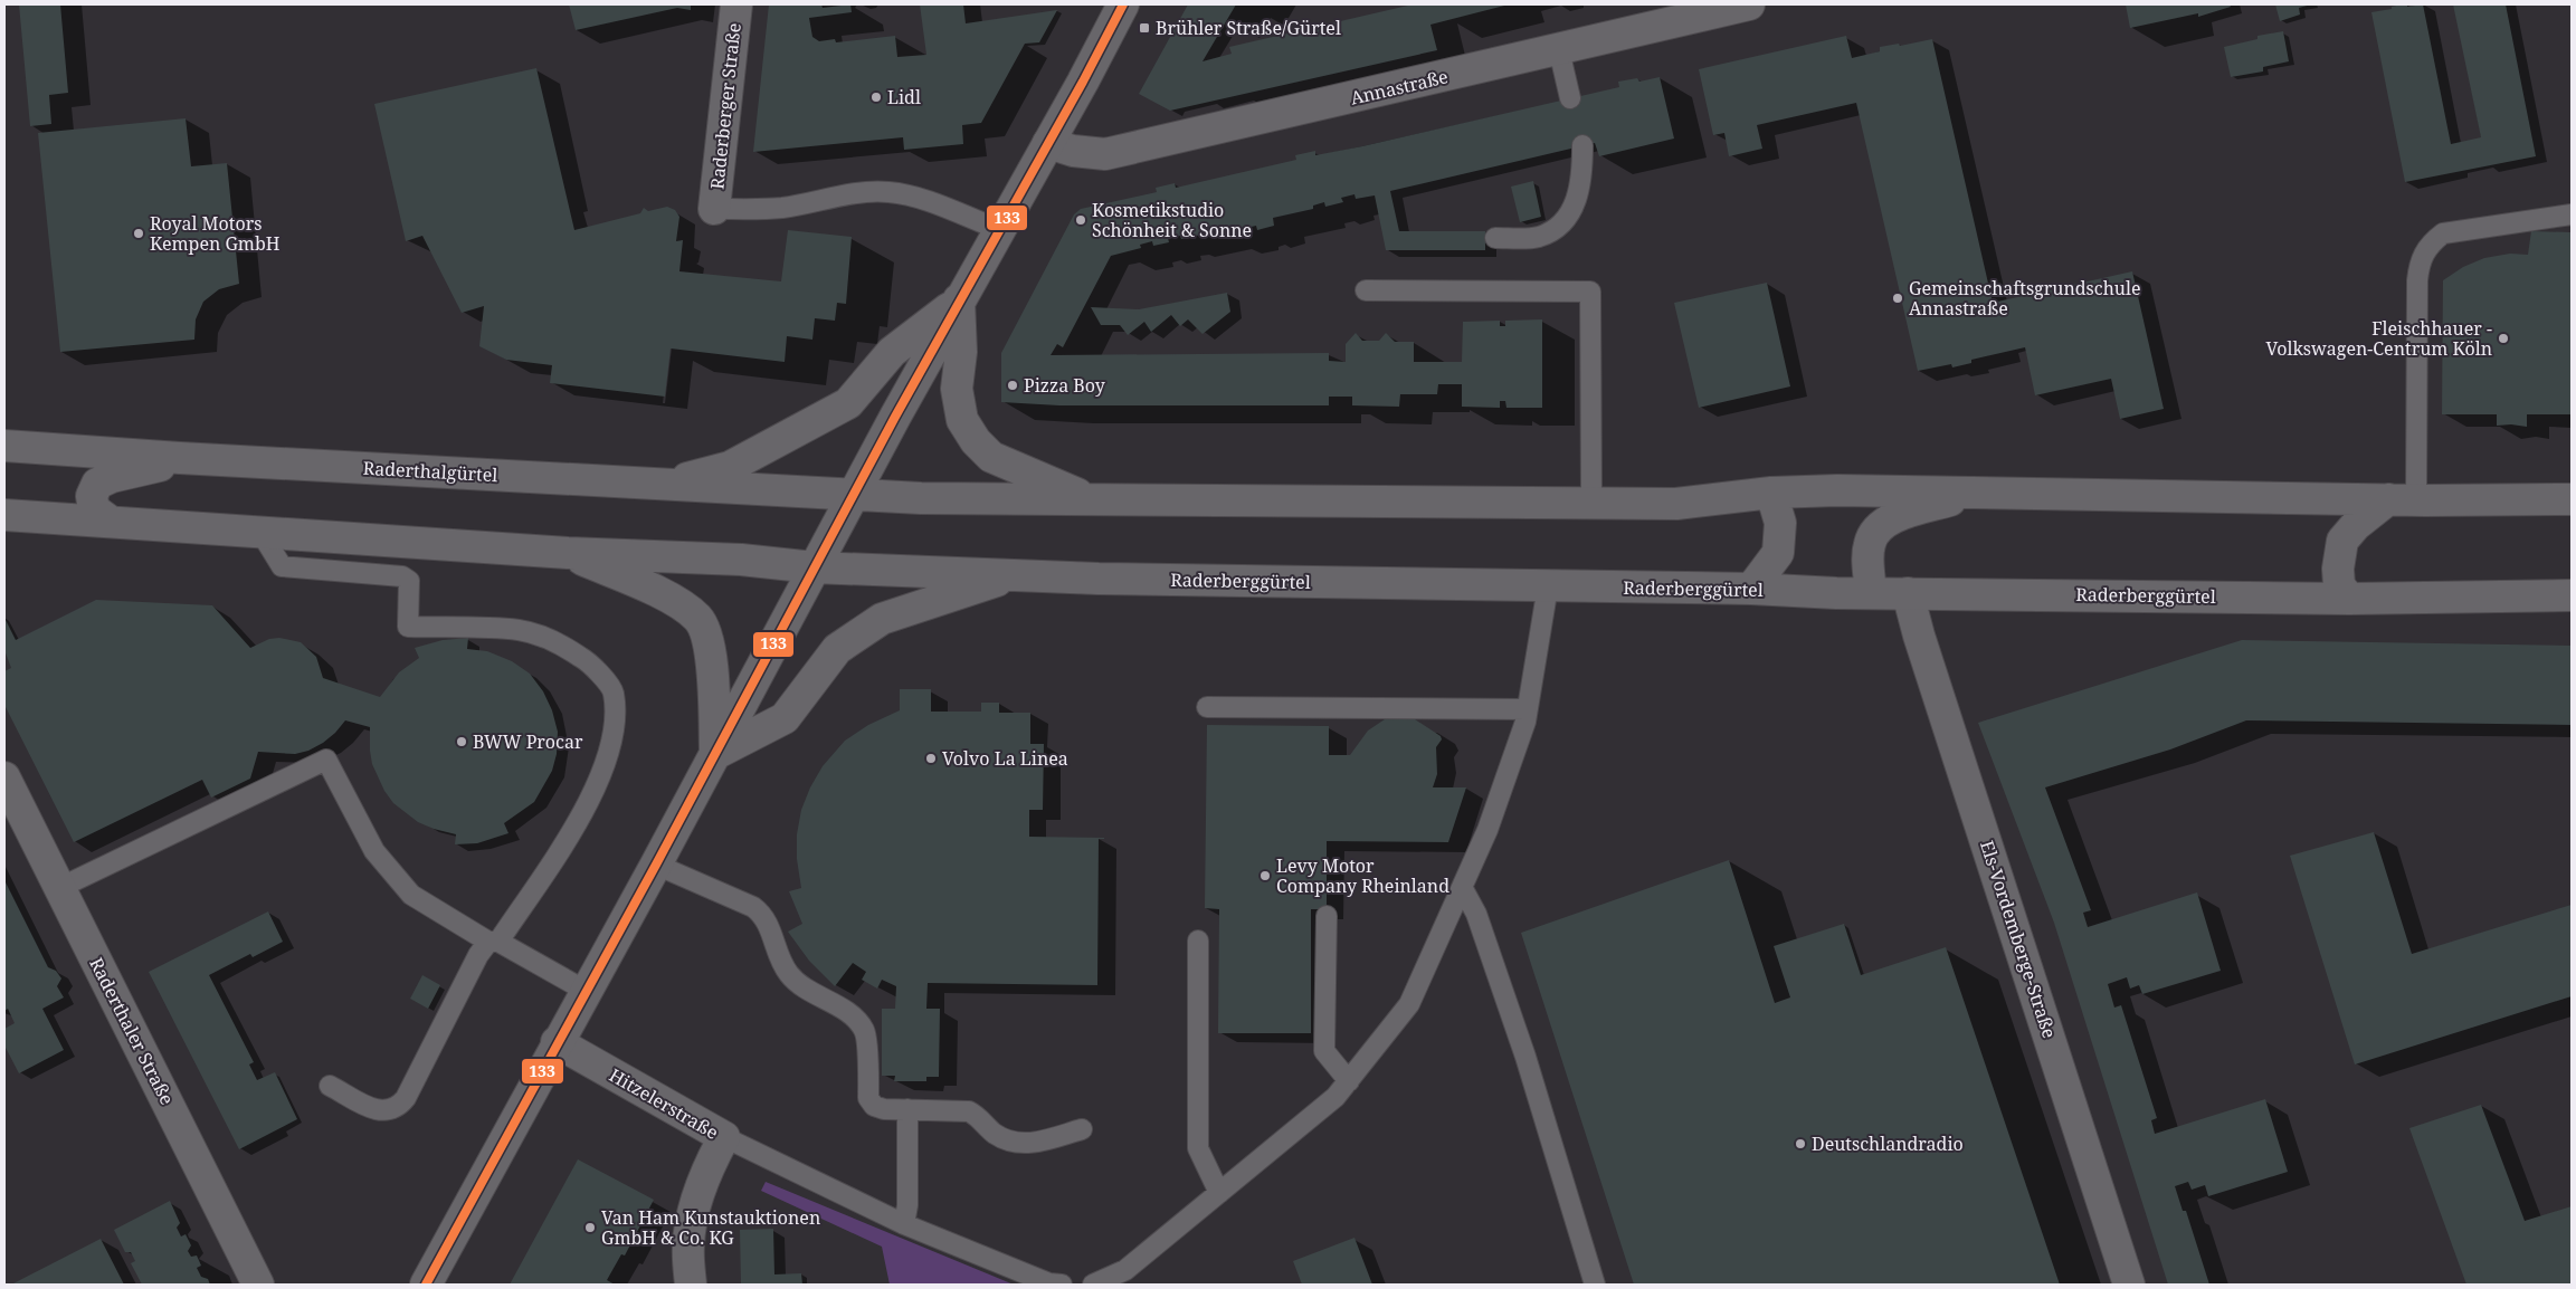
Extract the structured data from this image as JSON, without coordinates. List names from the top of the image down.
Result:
{
  "streets": {
    "main road": [
      "Annastraße",
      "Raderberger Straße",
      "Raderthalgürtel",
      "Raderberggürtel",
      "Els-Vordemberge-Straße",
      "Raderthaler Straße",
      "Hitzelerstraße"
    ]
  },
  "crossings": [
    ["Raderberggürtel", "Els-Vordemberge-Straße"]
  ],
  "places": {
    "transit": ["Brühler Straße/Gürtel"],
    "other": [
      "Lidl",
      "Kosmetikstudio Schönheit & Sonne",
      "Royal Motors Kempen GmbH",
      "Gemeinschaftsgrundschule Annastraße",
      "Fleischhauer - Volkswagen-Centrum Köln",
      "Pizza Boy",
      "BWW Procar",
      "Volvo La Linea",
      "Levy Motor Company Rheinland",
      "Deutschlandradio",
      "Van Ham Kunstauktionen GmbH & Co. KG"
    ]
  },
  "lines": ["transit line 133"]
}
